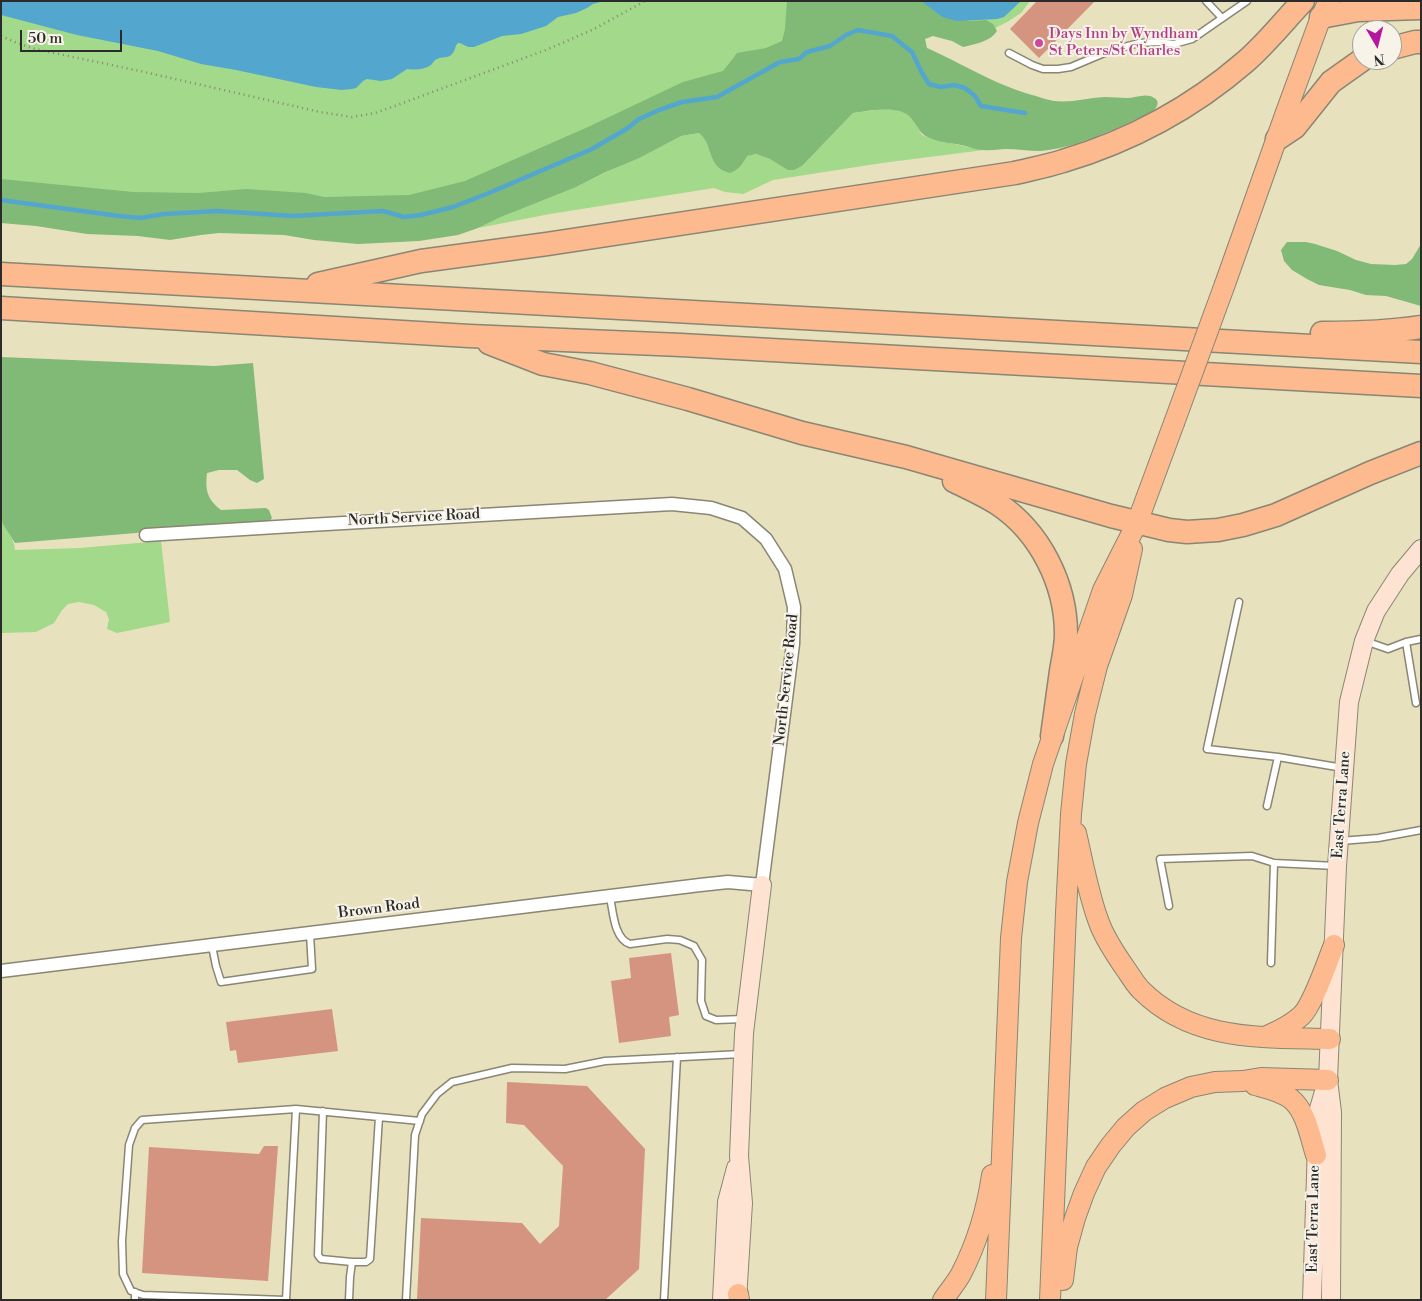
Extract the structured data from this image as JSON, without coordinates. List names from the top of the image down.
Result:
{
  "streets": {
    "street": ["North Service Road", "East Terra Lane", "Brown Road"]
  },
  "crossings": [
    ["North Service Road", "Brown Road"]
  ],
  "places": ["Days Inn by Wyndham St Peters/St Charles"],
  "scale_bar": "50 m",
  "north": "bottom"
}
